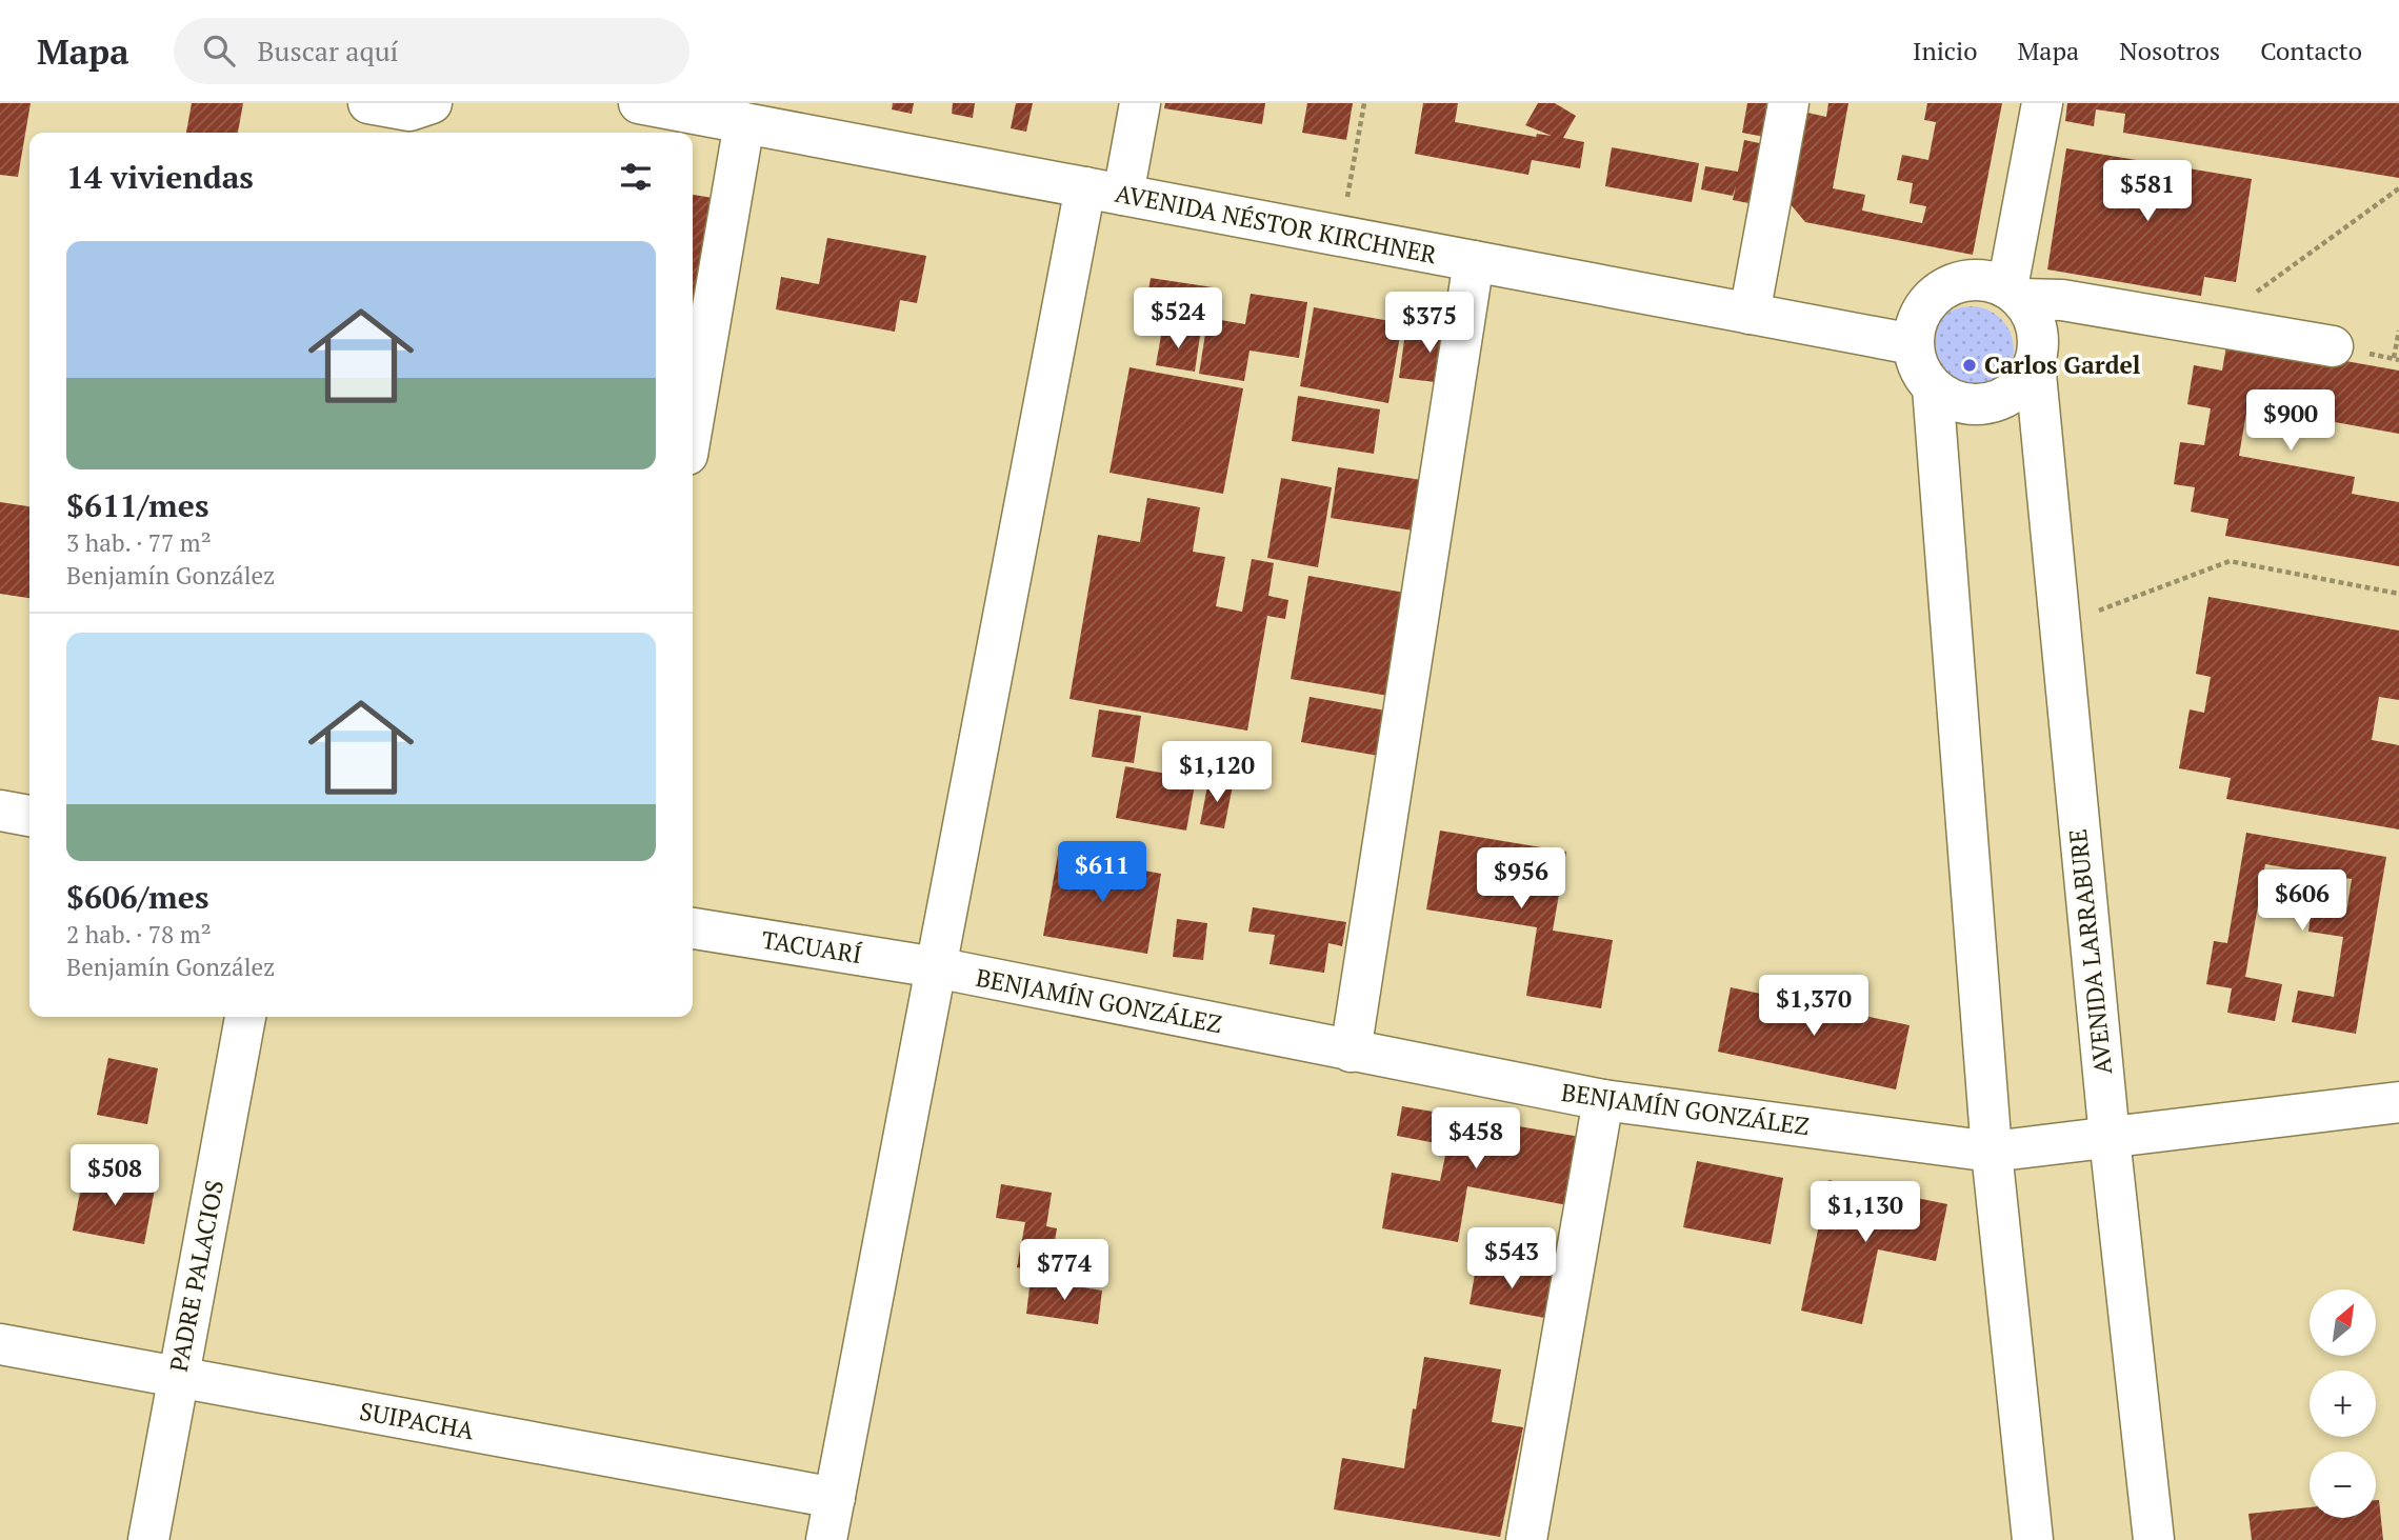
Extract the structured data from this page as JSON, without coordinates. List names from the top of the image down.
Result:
{
  "streets": {
    "street": [
      "AVENIDA NÉSTOR KIRCHNER",
      "TACUARÍ",
      "AVENIDA LARRABURE",
      "BENJAMÍN GONZÁLEZ",
      "PADRE PALACIOS",
      "SUIPACHA"
    ]
  },
  "crossings": [
    ["AVENIDA NÉSTOR KIRCHNER", "AVENIDA LARRABURE"],
    ["TACUARÍ", "BENJAMÍN GONZÁLEZ"],
    ["AVENIDA LARRABURE", "BENJAMÍN GONZÁLEZ"],
    ["PADRE PALACIOS", "SUIPACHA"]
  ],
  "places": ["Carlos Gardel"],
  "north": "top right",
  "page": {
    "header": "Mapa",
    "search": "Buscar aquí",
    "nav": [
      "Inicio",
      "Mapa",
      "Nosotros",
      "Contacto"
    ],
    "heading": "14 viviendas",
    "price": [
      "$581",
      "$524",
      "$375",
      "$900",
      "$1,120",
      "$611",
      "$956",
      "$606",
      "$1,370",
      "$458",
      "$508",
      "$1,130",
      "$543",
      "$774"
    ],
    "list": [
      {
        "name": "$611/mes",
        "note": "3 hab. · 77 m² · Benjamín González"
      },
      {
        "name": "$606/mes",
        "note": "2 hab. · 78 m² · Benjamín González"
      }
    ],
    "map_buttons": ["+", "−"]
  }
}
